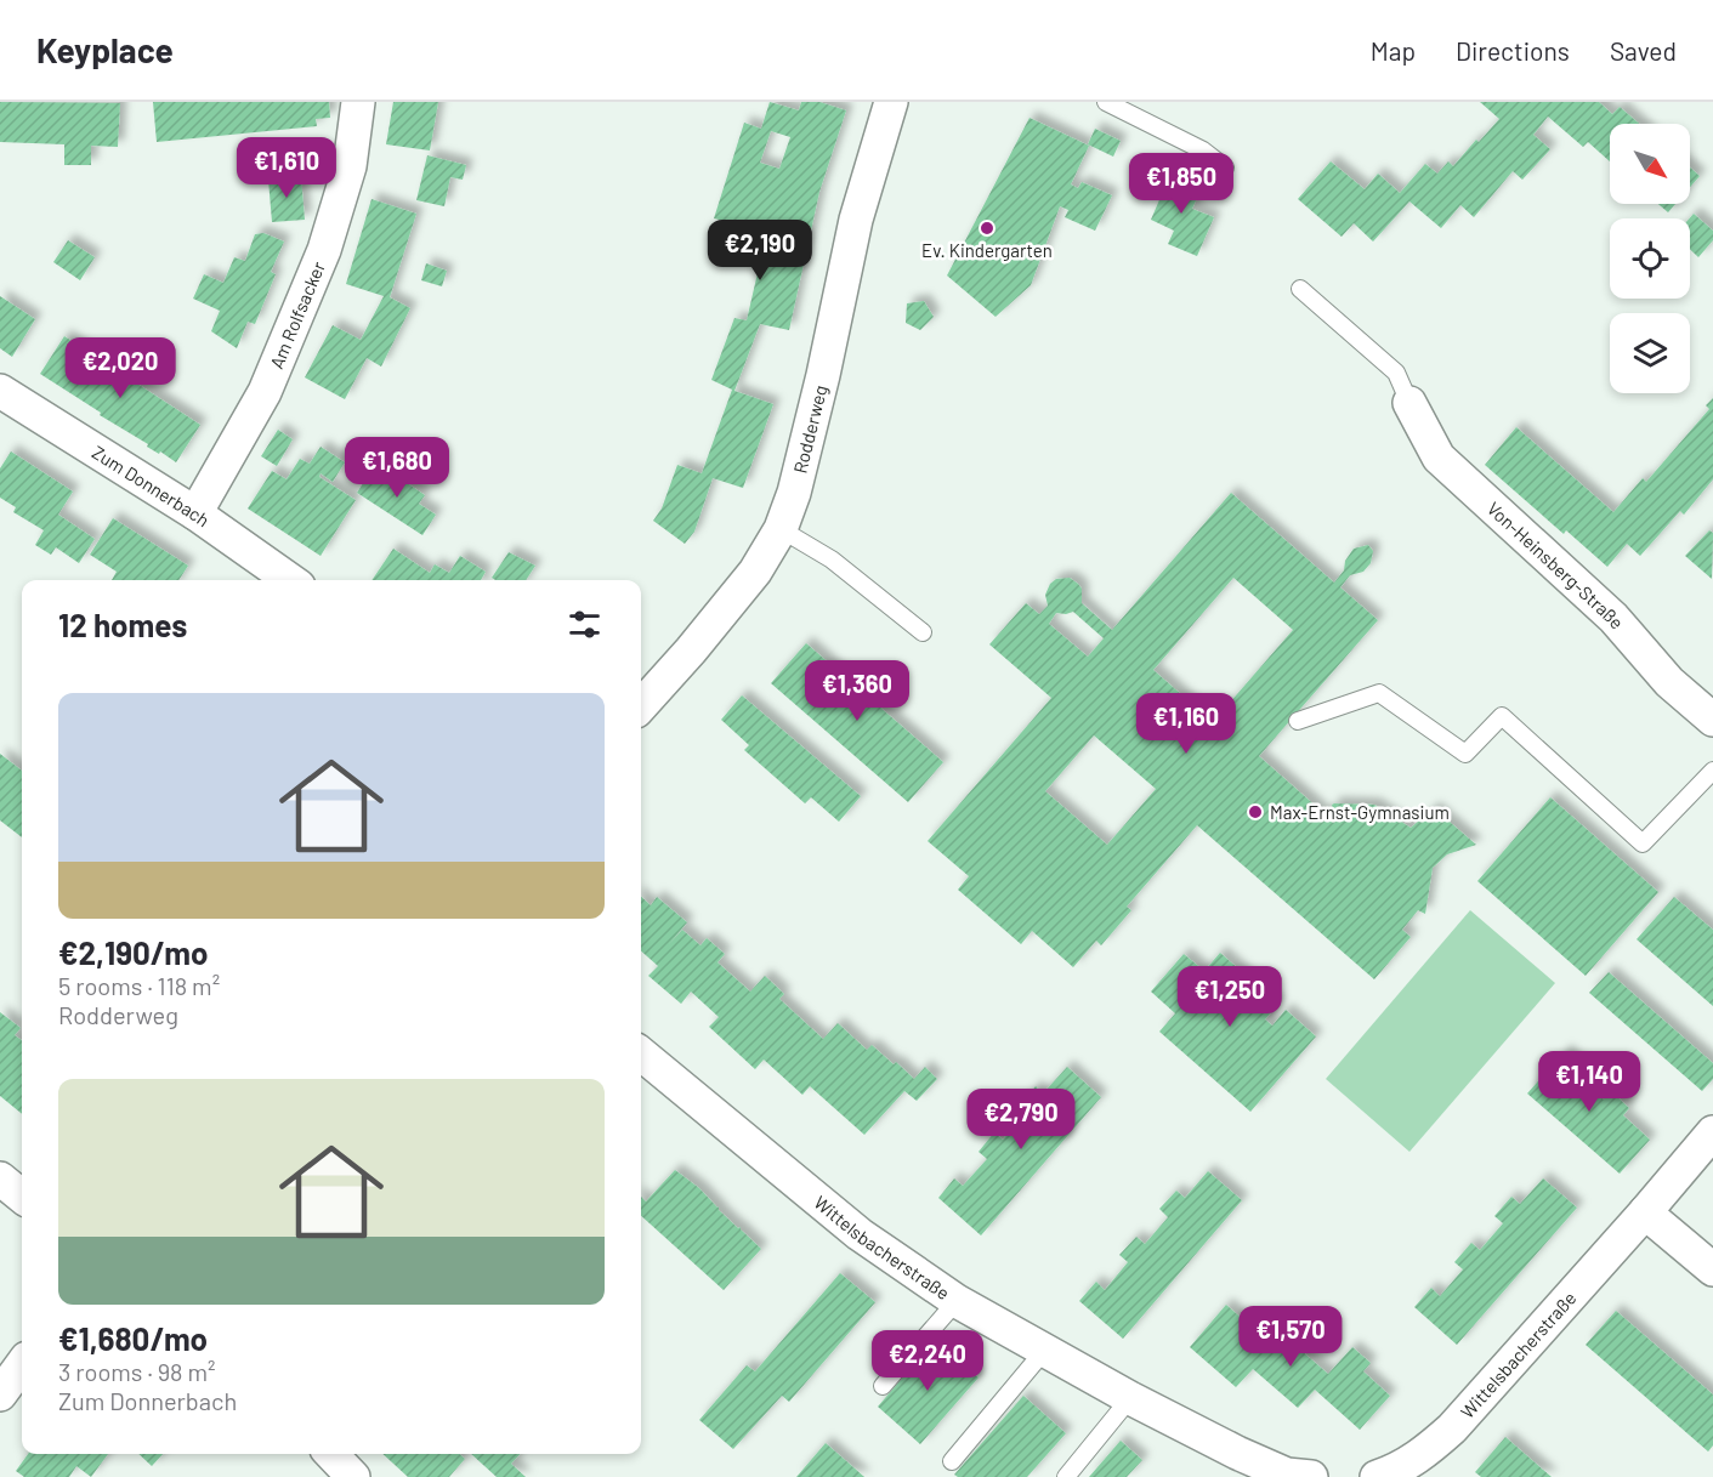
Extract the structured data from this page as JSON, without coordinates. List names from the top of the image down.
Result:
{
  "streets": {
    "street": [
      "Am Rolfsacker",
      "Rodderweg",
      "Zum Donnerbach",
      "Von-Heinsberg-Straße",
      "Wittelsbacherstraße"
    ]
  },
  "crossings": [
    ["Am Rolfsacker", "Zum Donnerbach"]
  ],
  "places": ["Ev. Kindergarten", "Max-Ernst-Gymnasium"],
  "north": "bottom right",
  "page": {
    "header": "Keyplace",
    "nav": ["Map", "Directions", "Saved"],
    "price": [
      "€1,610",
      "€1,850",
      "€2,190",
      "€2,020",
      "€1,680",
      "€1,360",
      "€1,160",
      "€1,250",
      "€1,140",
      "€2,790",
      "€1,570",
      "€2,240"
    ],
    "heading": "12 homes",
    "list": [
      {
        "name": "€2,190/mo",
        "note": "5 rooms · 118 m² · Rodderweg"
      },
      {
        "name": "€1,680/mo",
        "note": "3 rooms · 98 m² · Zum Donnerbach"
      }
    ]
  }
}
